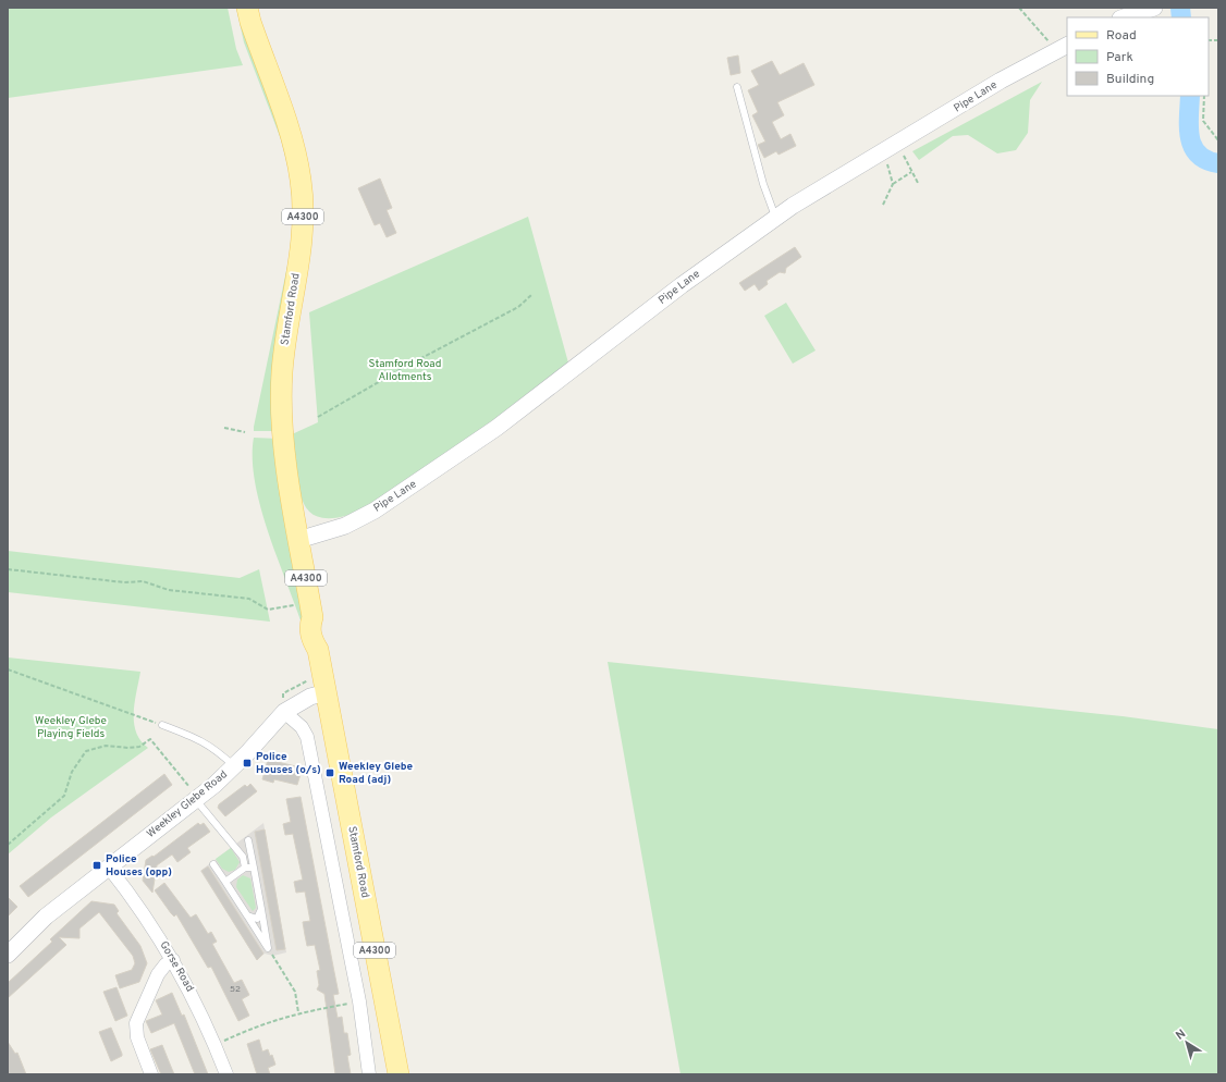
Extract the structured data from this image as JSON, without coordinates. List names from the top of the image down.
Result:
{
  "streets": {
    "main road": ["A4300", "Stamford Road"],
    "street": ["Pipe Lane", "Weekley Glebe Road", "Gorse Road"]
  },
  "crossings": [
    ["Pipe Lane", "Stamford Road"],
    ["Stamford Road", "Weekley Glebe Road"],
    ["Weekley Glebe Road", "Gorse Road"]
  ],
  "parks": ["Stamford Road Allotments", "Weekley Glebe Playing Fields"],
  "places": {
    "transit": ["Police Houses (o/s)", "Weekley Glebe Road (adj)", "Police Houses (opp)"]
  },
  "house_numbers": ["52"],
  "legend": ["Road", "Park", "Building"],
  "north": "top left"
}
